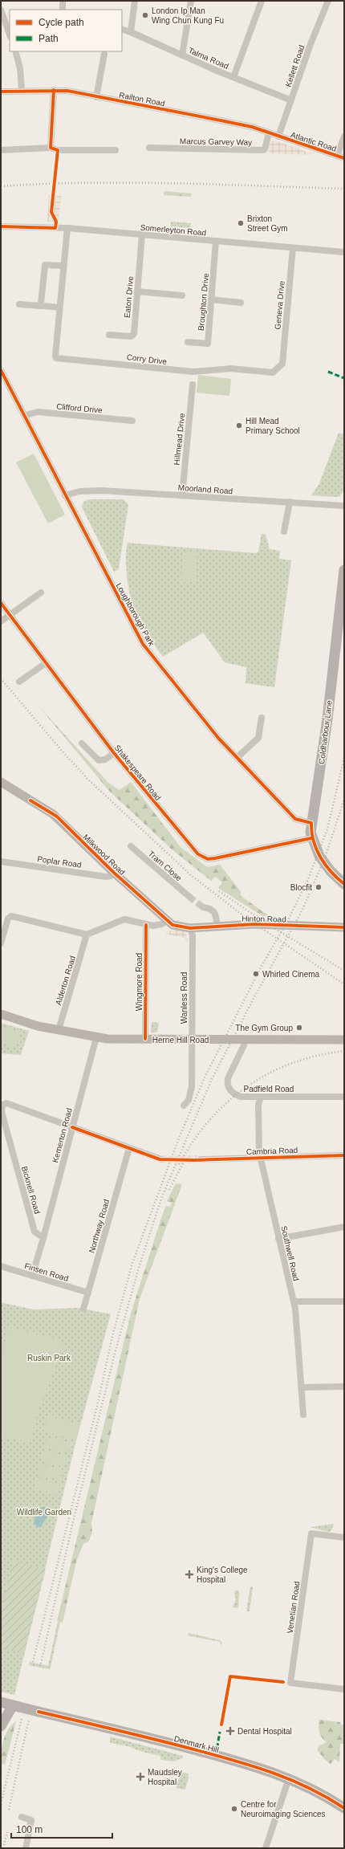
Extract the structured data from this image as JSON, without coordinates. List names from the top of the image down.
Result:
{
  "streets": {
    "main road": [
      "Coldharbour Lane",
      "Milkwood Road",
      "Hinton Road",
      "Herne Hill Road",
      "Denmark Hill"
    ],
    "street": [
      "Talma Road",
      "Kellett Road",
      "Railton Road",
      "Marcus Garvey Way",
      "Atlantic Road",
      "Somerleyton Road",
      "Eaton Drive",
      "Broughton Drive",
      "Geneva Drive",
      "Corry Drive",
      "Clifford Drive",
      "Hillmead Drive",
      "Moorland Road",
      "Loughborough Park",
      "Shakespeare Road",
      "Poplar Road",
      "Tram Close",
      "Alderton Road",
      "Wingmore Road",
      "Wanless Road",
      "Padfield Road",
      "Kemerton Road",
      "Cambria Road",
      "Bicknell Road",
      "Northway Road",
      "Southwell Road",
      "Finsen Road",
      "Venetian Road"
    ]
  },
  "crossings": [
    ["Talma Road", "Kellett Road"],
    ["Kellett Road", "Railton Road"],
    ["Kellett Road", "Atlantic Road"],
    ["Railton Road", "Marcus Garvey Way"],
    ["Railton Road", "Atlantic Road"],
    ["Somerleyton Road", "Eaton Drive"],
    ["Somerleyton Road", "Broughton Drive"],
    ["Somerleyton Road", "Geneva Drive"],
    ["Somerleyton Road", "Corry Drive"],
    ["Geneva Drive", "Corry Drive"],
    ["Clifford Drive", "Loughborough Park"],
    ["Hillmead Drive", "Moorland Road"],
    ["Moorland Road", "Loughborough Park"],
    ["Loughborough Park", "Coldharbour Lane"],
    ["Coldharbour Lane", "Shakespeare Road"],
    ["Milkwood Road", "Poplar Road"],
    ["Milkwood Road", "Hinton Road"],
    ["Hinton Road", "Wanless Road"],
    ["Alderton Road", "Herne Hill Road"],
    ["Wingmore Road", "Herne Hill Road"],
    ["Wanless Road", "Herne Hill Road"],
    ["Herne Hill Road", "Padfield Road"],
    ["Herne Hill Road", "Kemerton Road"],
    ["Padfield Road", "Southwell Road"],
    ["Kemerton Road", "Bicknell Road"],
    ["Cambria Road", "Southwell Road"],
    ["Northway Road", "Finsen Road"]
  ],
  "parks": ["Ruskin Park", "Wildlife Garden"],
  "places": {
    "other": [
      "London Ip Man Wing Chun Kung Fu",
      "Brixton Street Gym",
      "Hill Mead Primary School",
      "Blocfit",
      "Whirled Cinema",
      "The Gym Group",
      "Centre for Neuroimaging Sciences"
    ],
    "health": ["King's College Hospital", "Dental Hospital", "Maudsley Hospital"]
  },
  "legend": ["Cycle path", "Path"],
  "scale_bar": "100 m"
}
